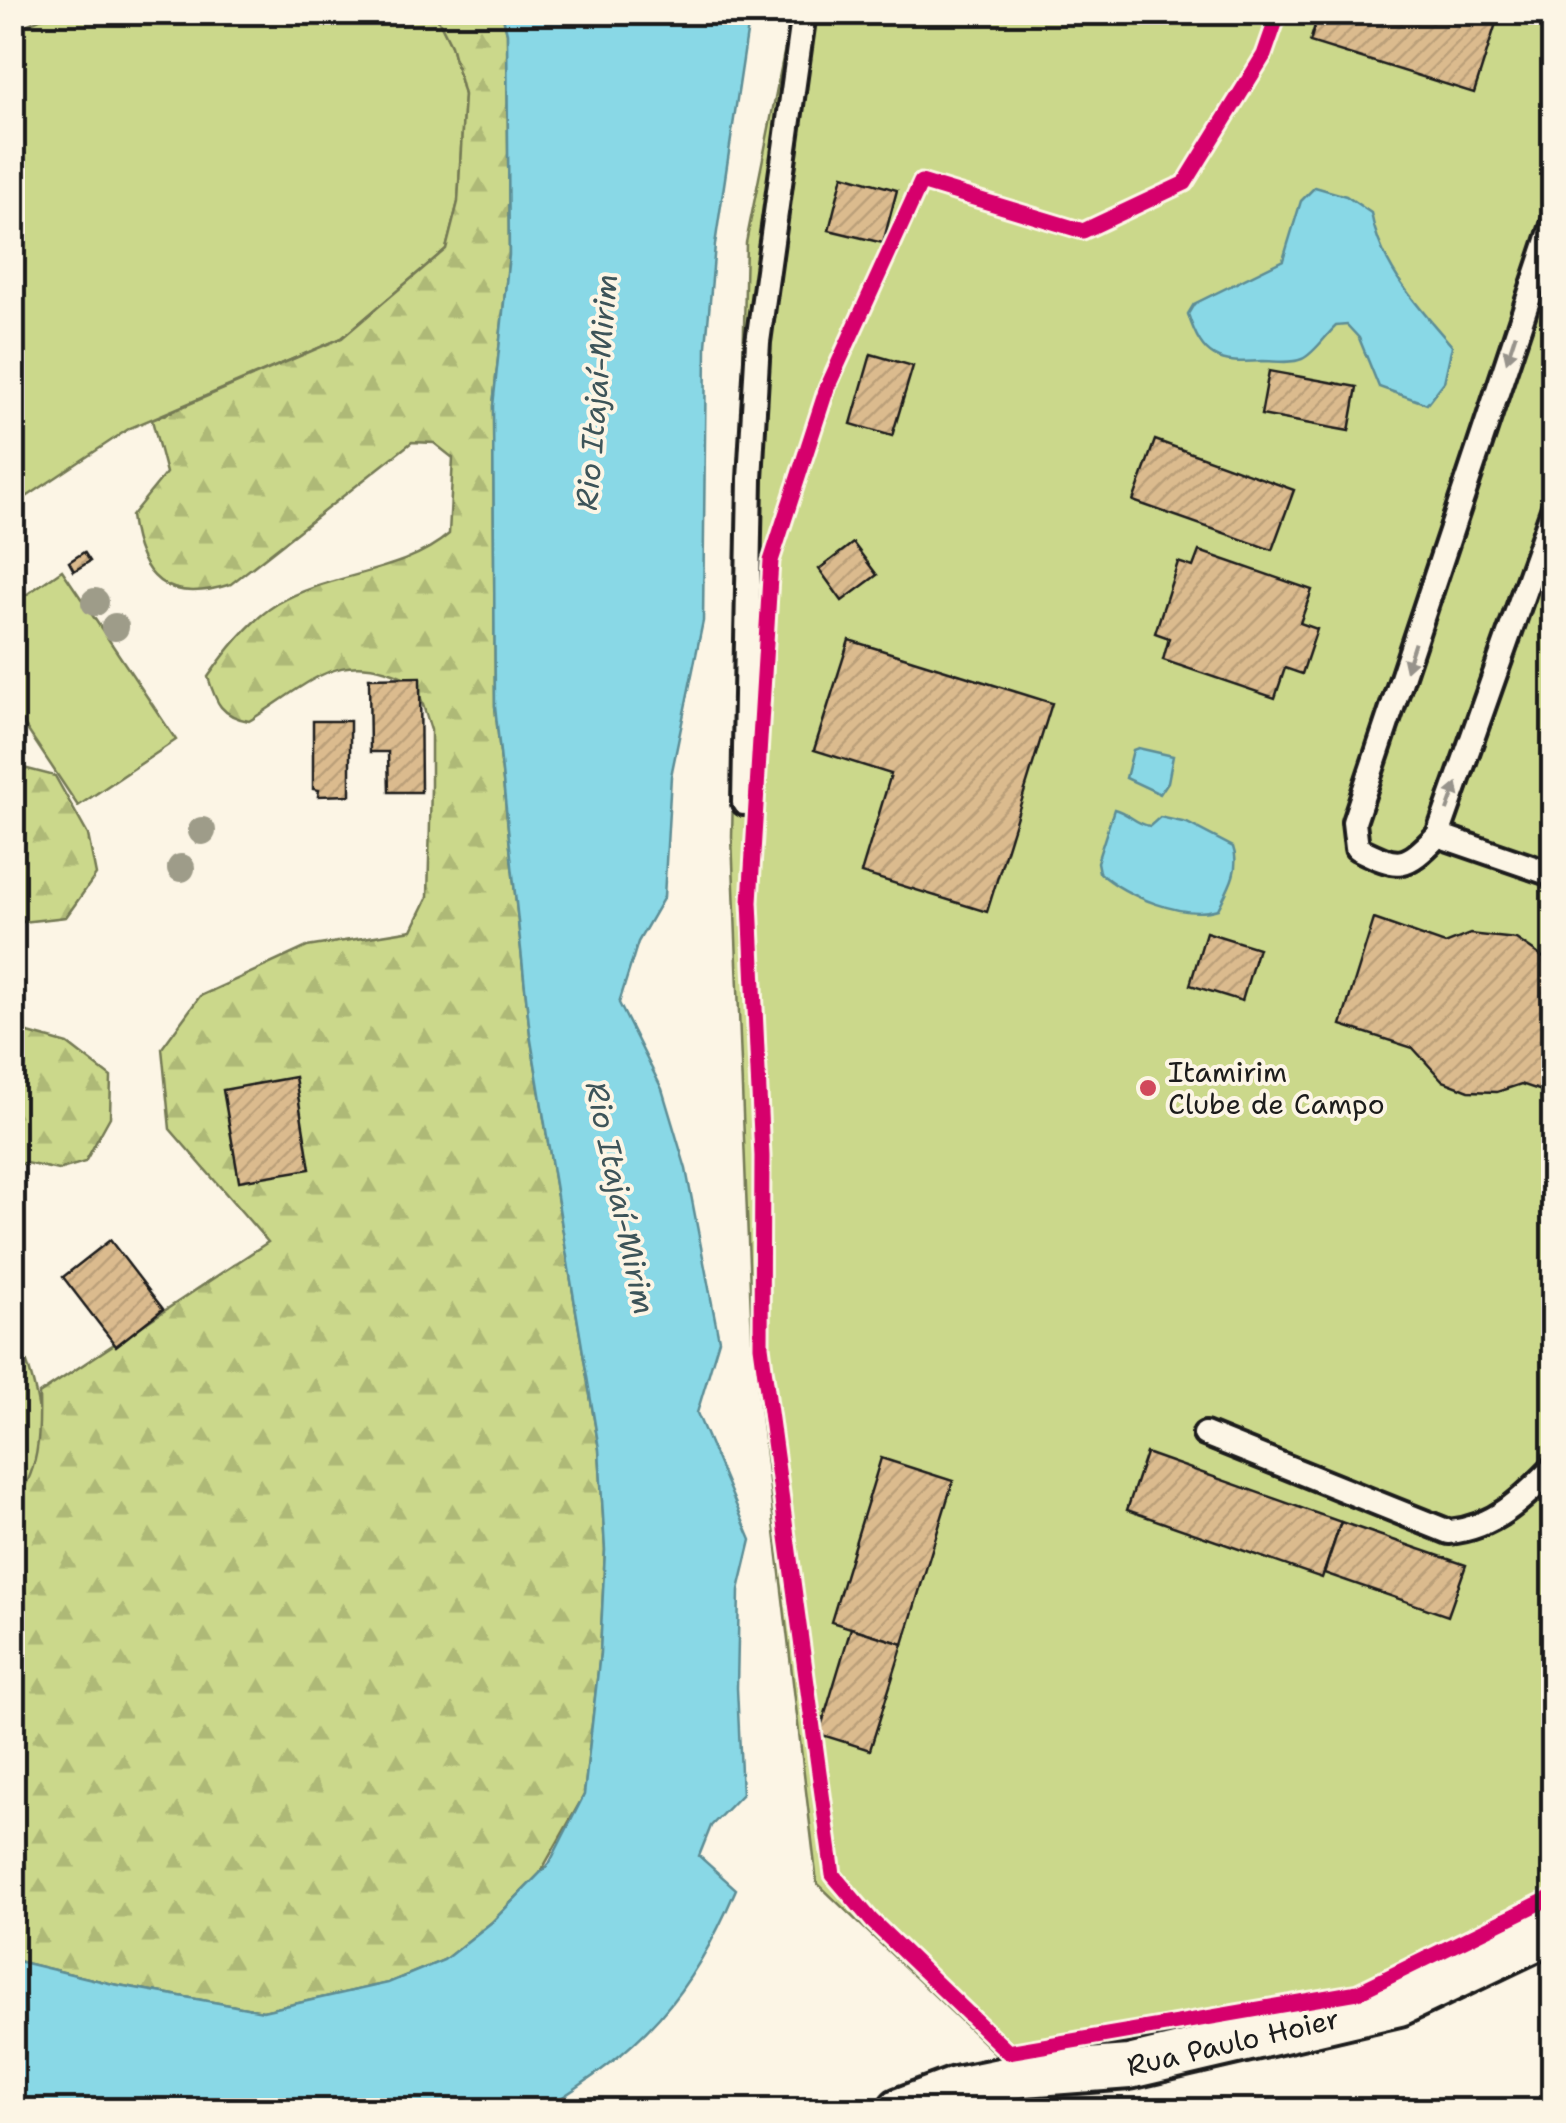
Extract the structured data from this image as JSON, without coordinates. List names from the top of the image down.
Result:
{
  "streets": {
    "street": ["Rua Paulo Hoier"]
  },
  "water": ["Rio Itajaí-Mirim"],
  "places": ["Itamirim Clube de Campo"]
}
